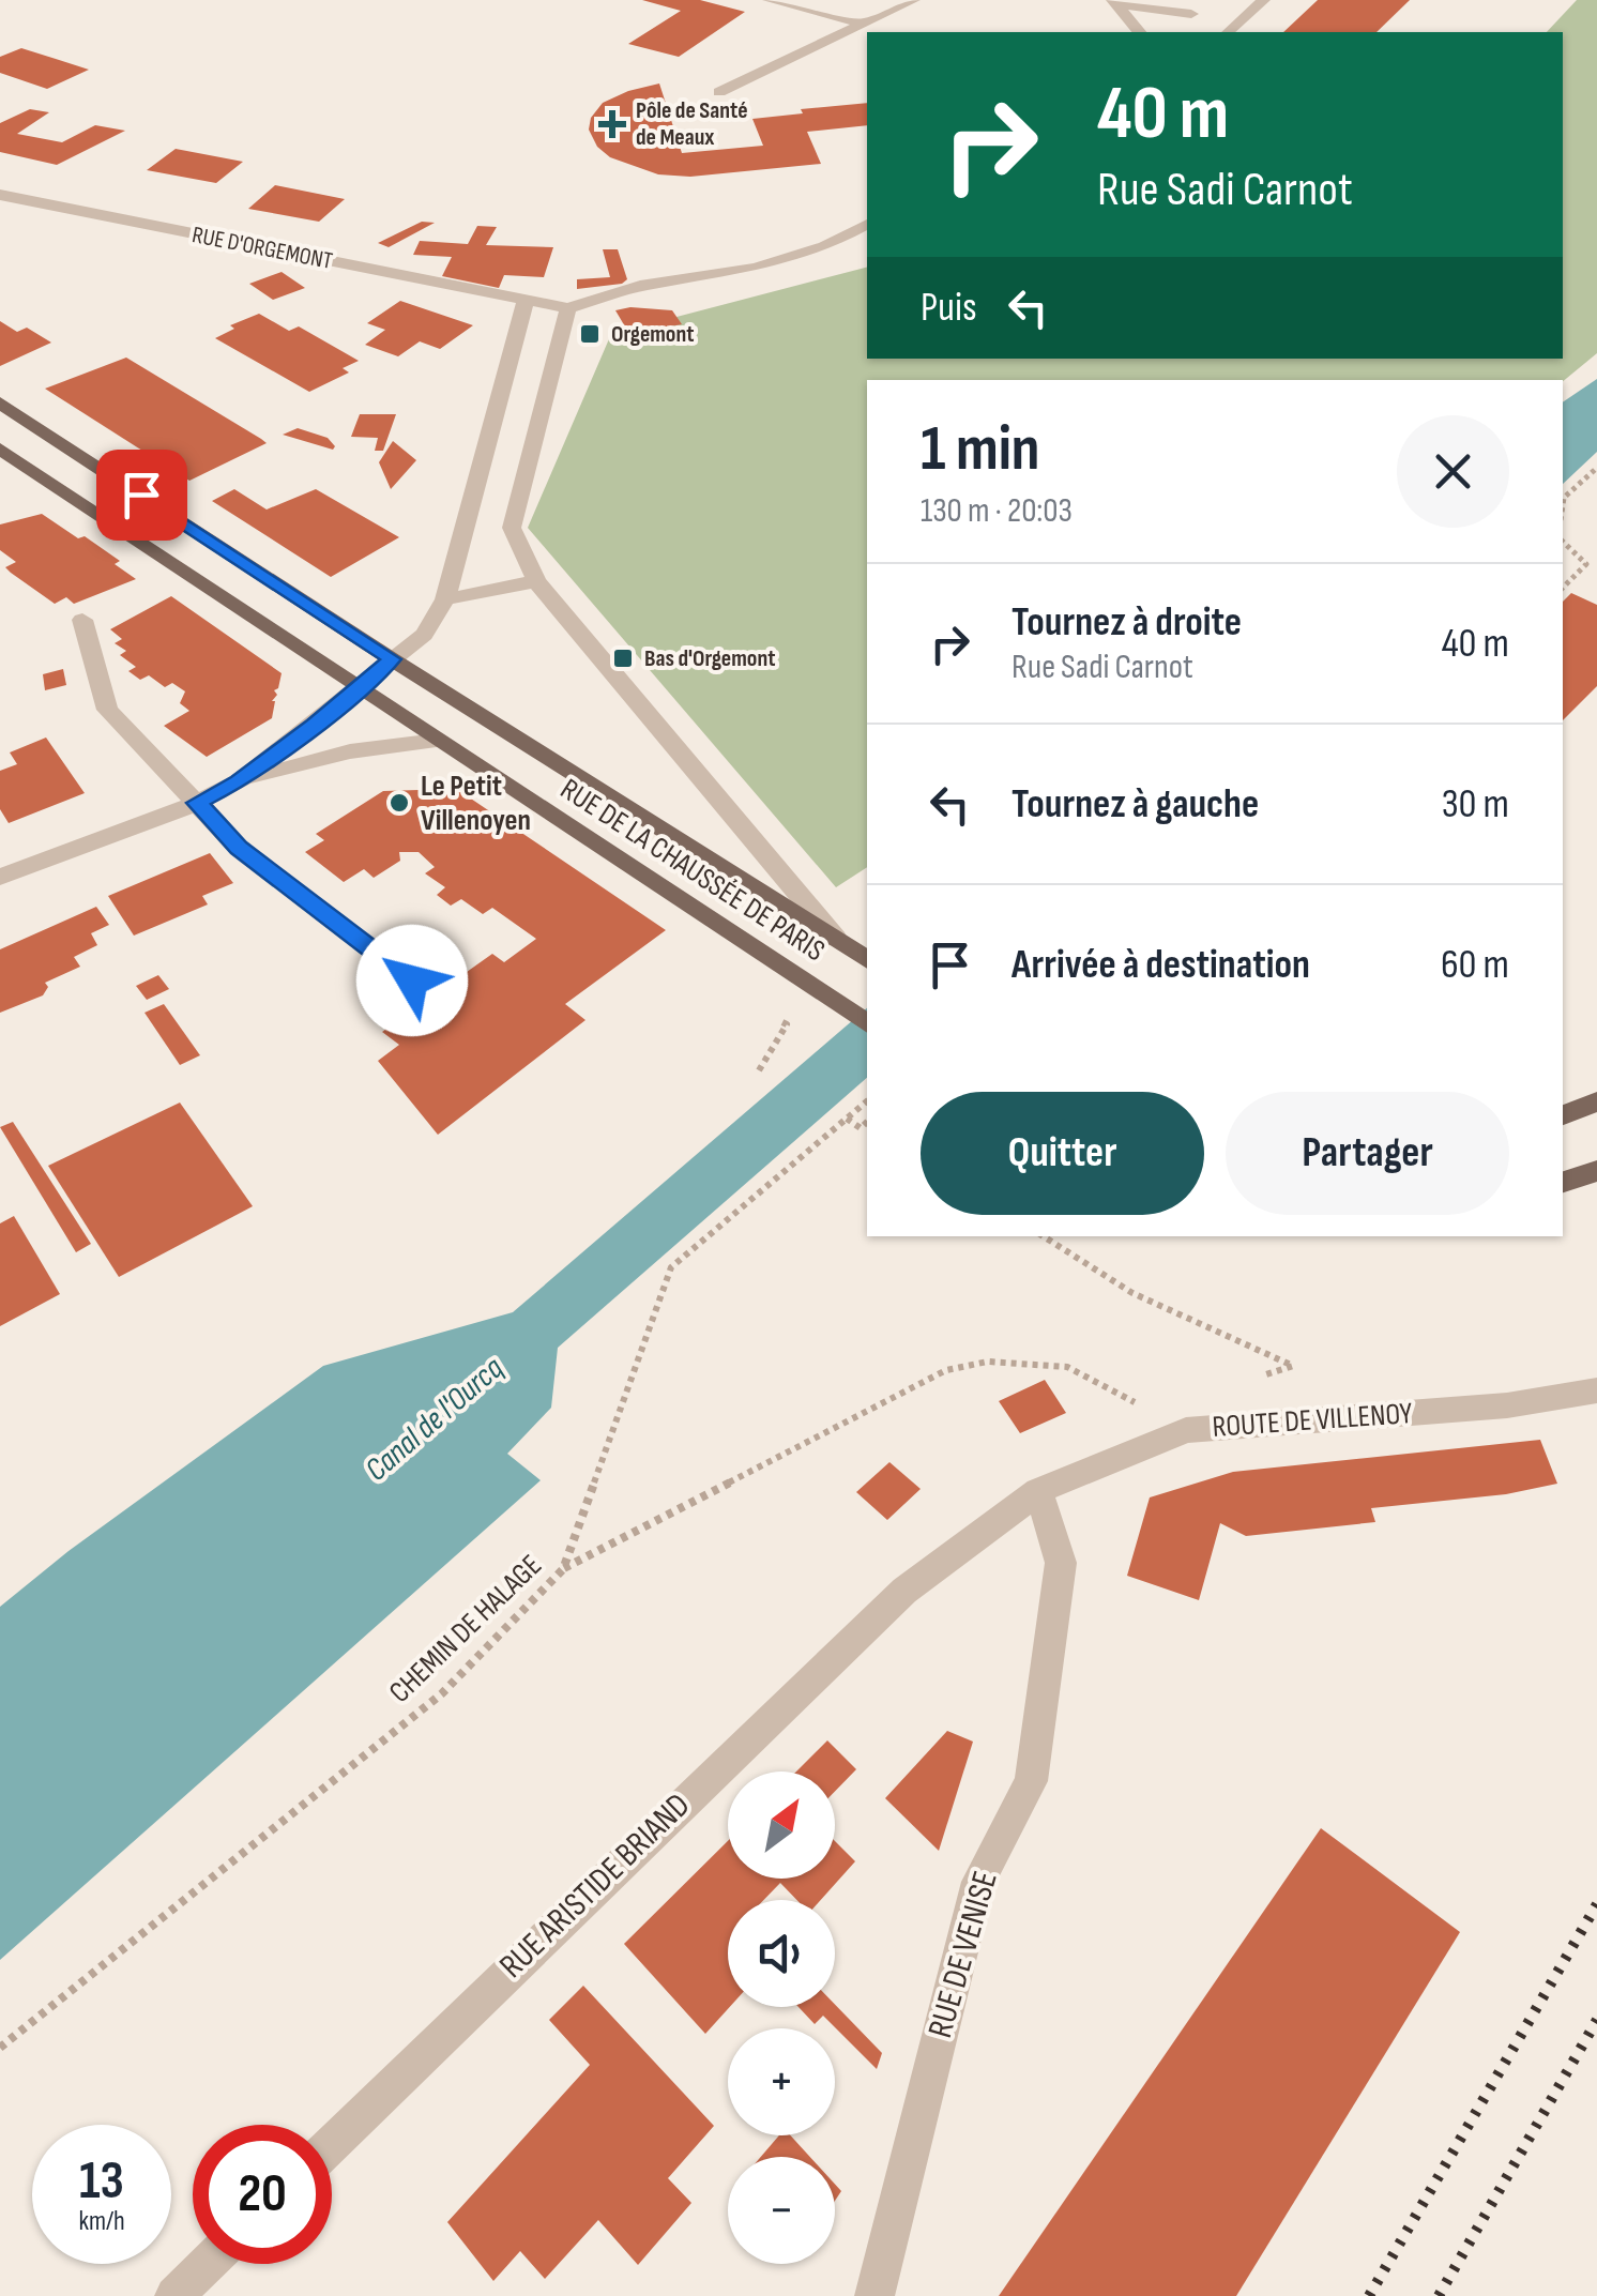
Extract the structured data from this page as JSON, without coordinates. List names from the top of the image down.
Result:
{
  "streets": {
    "main road": ["RUE DE LA CHAUSSÉE DE PARIS"],
    "street": [
      "RUE D'ORGEMONT",
      "ROUTE DE VILLENOY",
      "RUE ARISTIDE BRIAND",
      "RUE DE VENISE"
    ],
    "path": ["CHEMIN DE HALAGE"]
  },
  "crossings": [
    ["ROUTE DE VILLENOY", "RUE ARISTIDE BRIAND"],
    ["ROUTE DE VILLENOY", "RUE DE VENISE"],
    ["RUE ARISTIDE BRIAND", "RUE DE VENISE"]
  ],
  "water": ["Canal de l'Ourcq"],
  "places": {
    "health": ["Pôle de Santé de Meaux"],
    "transit": ["Orgemont", "Bas d'Orgemont"],
    "other": ["Le Petit Villenoyen"]
  },
  "north": "top right",
  "page": {
    "turn": ["40 m", "Rue Sadi Carnot"],
    "then": "Puis",
    "heading": ["1 min", "130 m · 20:03"],
    "list": [
      {
        "name": "Tournez à droite",
        "note": "Rue Sadi Carnot",
        "value": "40 m"
      },
      {
        "name": "Tournez à gauche",
        "value": "30 m"
      },
      {
        "name": "Arrivée à destination",
        "value": "60 m"
      }
    ],
    "buttons": ["Quitter", "Partager"],
    "map_buttons": ["+", "−"],
    "speed": "13 km/h",
    "limit": "20"
  }
}
